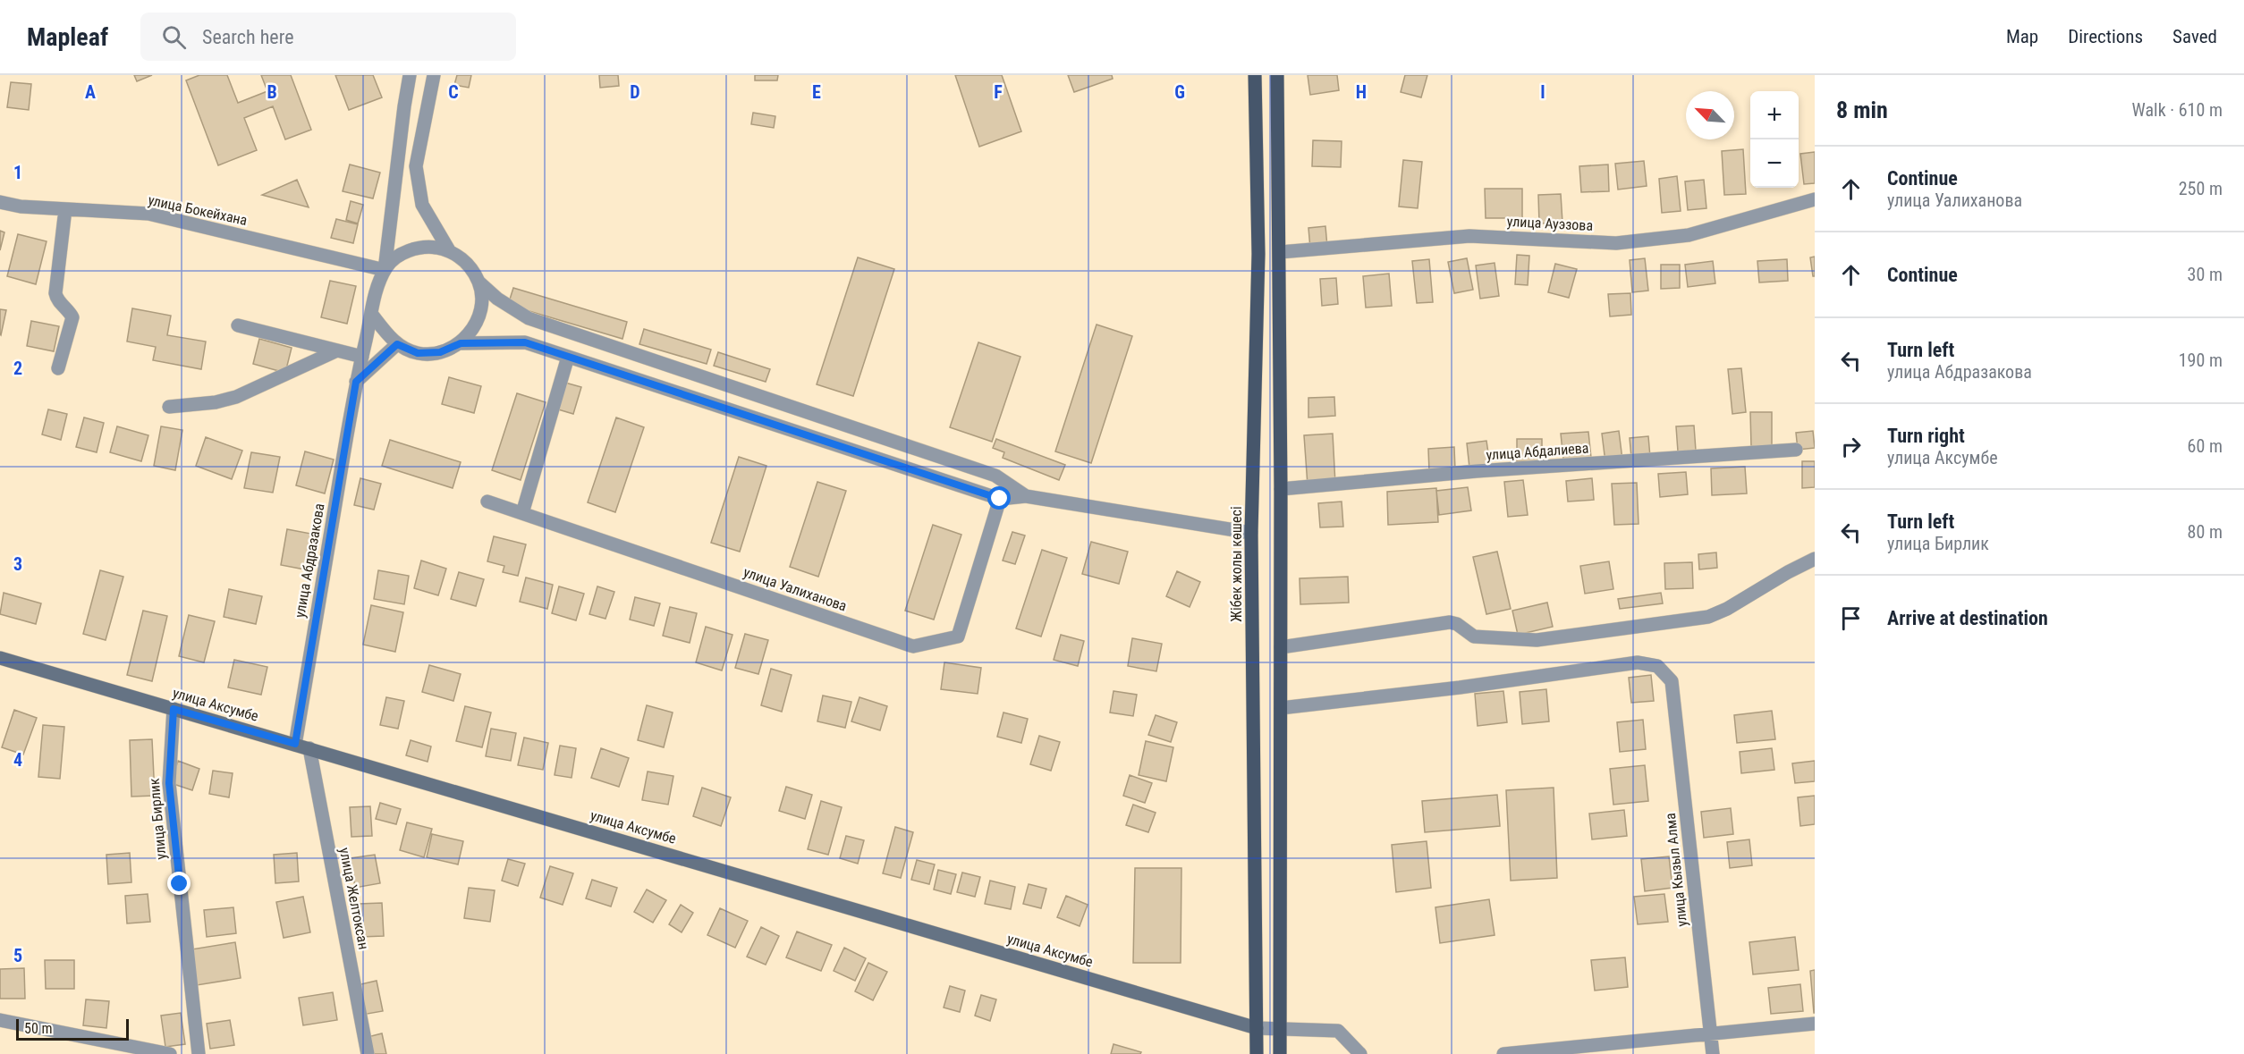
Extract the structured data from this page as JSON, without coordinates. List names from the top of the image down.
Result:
{
  "streets": {
    "main road": ["Жібек жолы көшесі", "улица Аксумбе"],
    "street": [
      "улица Бокейхана",
      "улица Ауэзова",
      "улица Абдалиева",
      "улица Абдразакова",
      "улица Уалиханова",
      "улица Бирлик",
      "улица Кызыл Алма",
      "улица Желтоксан"
    ]
  },
  "crossings": [
    ["улица Бокейхана", "улица Абдразакова"],
    ["улица Абдразакова", "улица Аксумбе"],
    ["Жібек жолы көшесі", "улица Аксумбе"],
    ["улица Аксумбе", "улица Бирлик"],
    ["улица Аксумбе", "улица Желтоксан"]
  ],
  "scale_bar": "50 m",
  "north": "top left",
  "page": {
    "header": "Mapleaf",
    "search": "Search here",
    "nav": ["Map", "Directions", "Saved"],
    "heading": ["8 min", "Walk · 610 m"],
    "map_buttons": ["+", "−"],
    "list": [
      ["Continue", "улица Уалиханова", "250 m"],
      ["Continue", "30 m"],
      ["Turn left", "улица Абдразакова", "190 m"],
      ["Turn right", "улица Аксумбе", "60 m"],
      ["Turn left", "улица Бирлик", "80 m"],
      "Arrive at destination"
    ],
    "scale": "50 m"
  },
  "grid": {
    "columns": [
      "A",
      "B",
      "C",
      "D",
      "E",
      "F",
      "G",
      "H",
      "I"
    ],
    "rows": [
      "1",
      "2",
      "3",
      "4",
      "5"
    ]
  }
}
